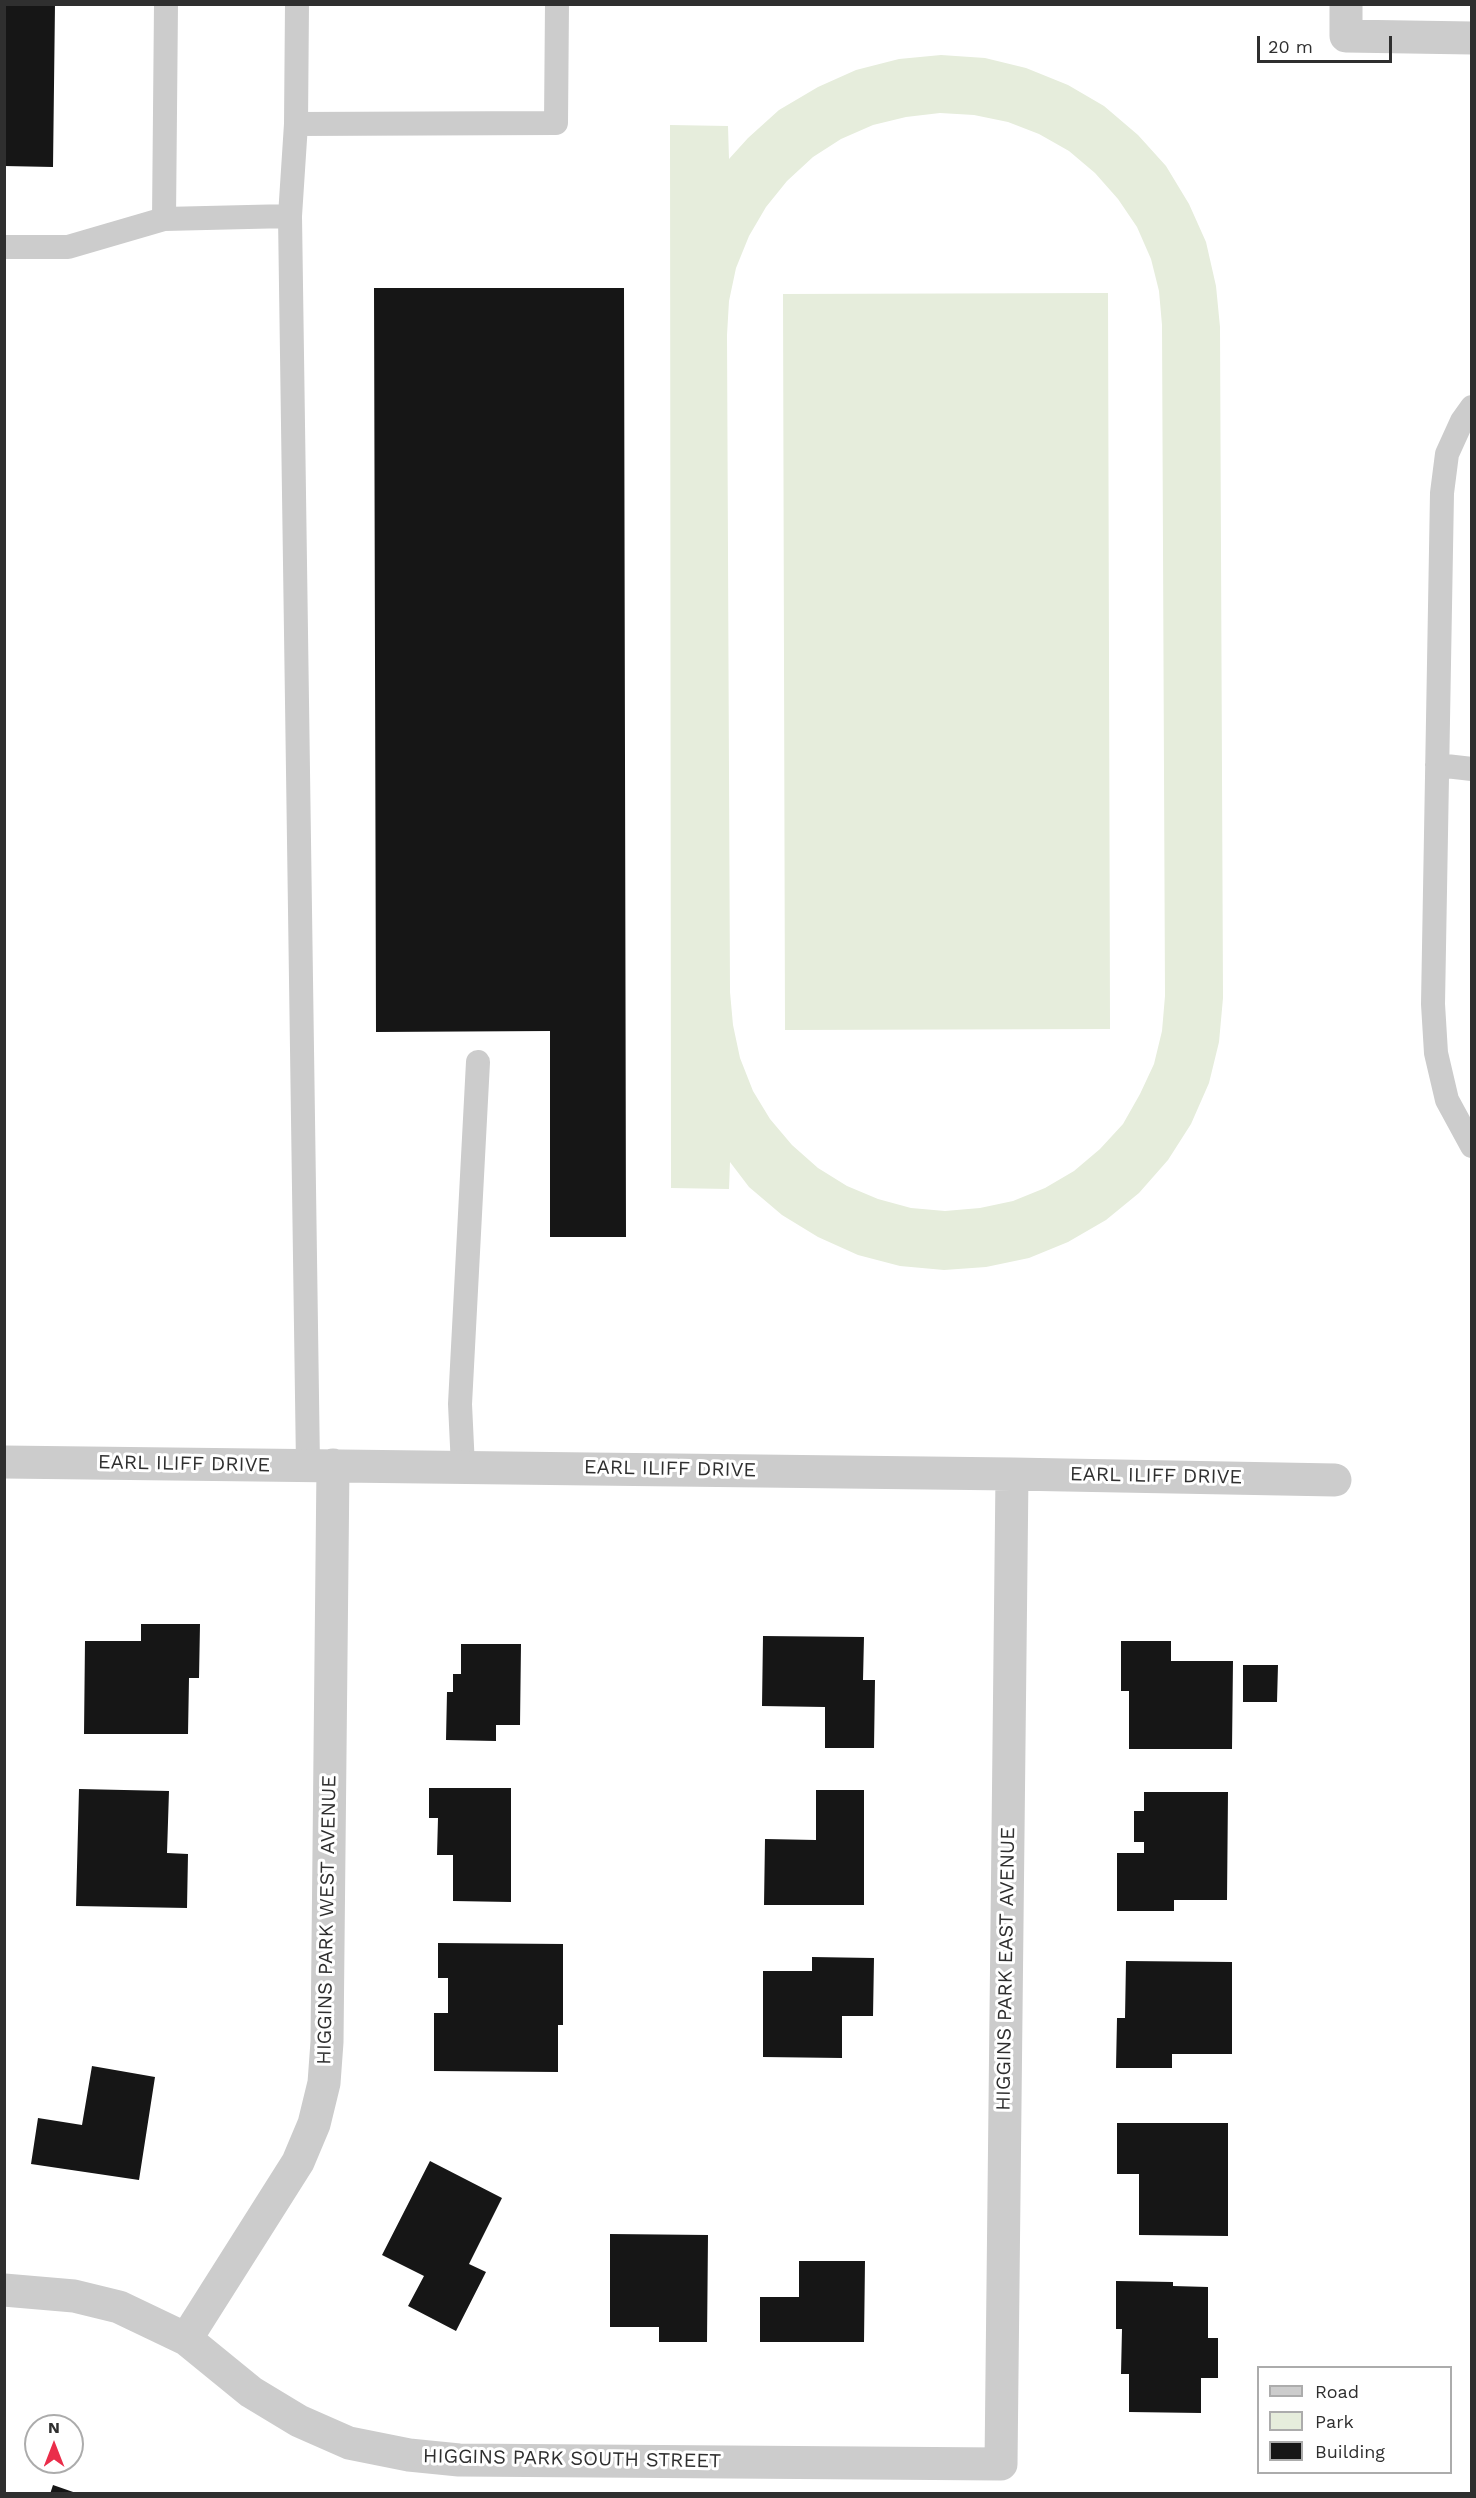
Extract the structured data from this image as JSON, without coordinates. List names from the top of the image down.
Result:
{
  "streets": {
    "street": [
      "EARL ILIFF DRIVE",
      "HIGGINS PARK WEST AVENUE",
      "HIGGINS PARK EAST AVENUE",
      "HIGGINS PARK SOUTH STREET"
    ]
  },
  "crossings": [
    ["EARL ILIFF DRIVE", "HIGGINS PARK WEST AVENUE"],
    ["EARL ILIFF DRIVE", "HIGGINS PARK EAST AVENUE"],
    ["HIGGINS PARK WEST AVENUE", "HIGGINS PARK SOUTH STREET"],
    ["HIGGINS PARK EAST AVENUE", "HIGGINS PARK SOUTH STREET"]
  ],
  "legend": ["Road", "Park", "Building"],
  "scale_bar": "20 m",
  "north": "top"
}
